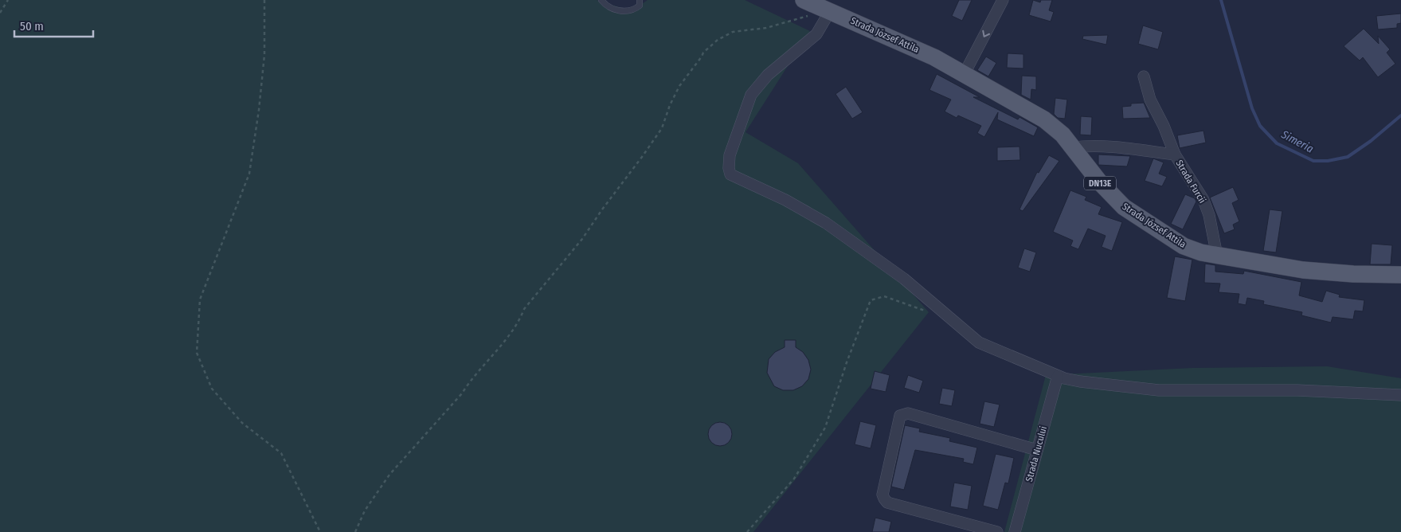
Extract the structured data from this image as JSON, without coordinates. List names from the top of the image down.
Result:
{
  "streets": {
    "main road": ["Strada József Attila", "DN13E"],
    "street": ["Strada Furcii", "Strada Nucului"]
  },
  "crossings": [
    ["Strada József Attila", "Strada Furcii"]
  ],
  "water": ["Simeria"],
  "scale_bar": "50 m"
}
